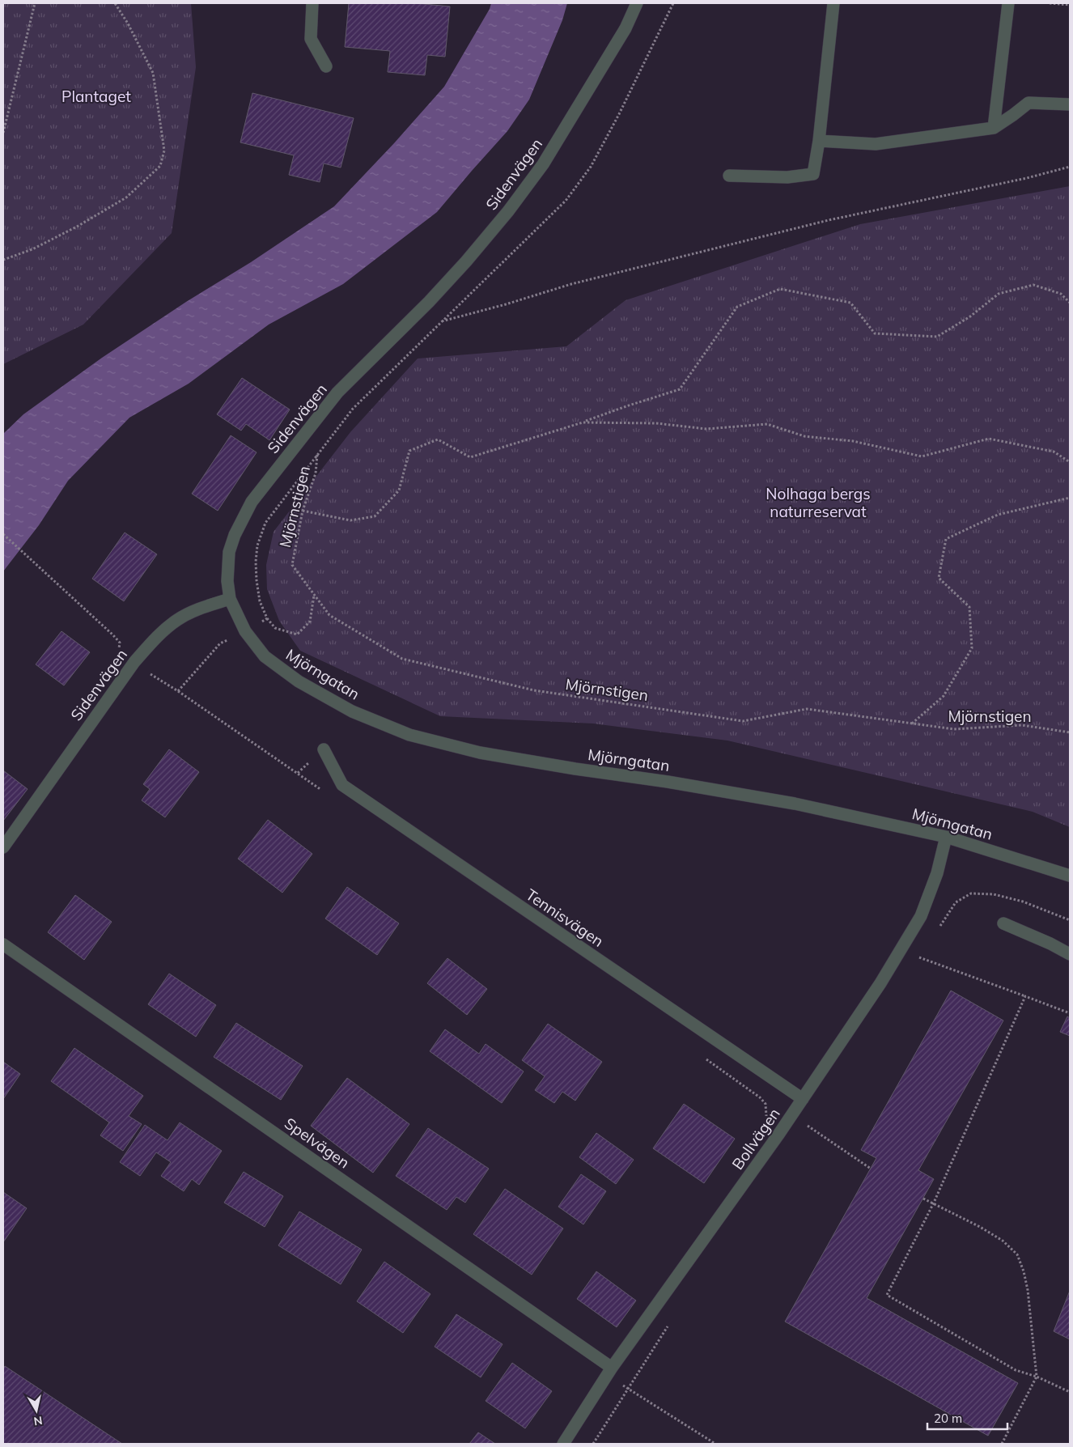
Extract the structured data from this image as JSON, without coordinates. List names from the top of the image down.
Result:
{
  "streets": {
    "street": [
      "Sidenvägen",
      "Mjörngatan",
      "Tennisvägen",
      "Bollvägen",
      "Spelvägen"
    ],
    "path": ["Mjörnstigen"]
  },
  "crossings": [
    ["Sidenvägen", "Mjörngatan"],
    ["Mjörngatan", "Bollvägen"],
    ["Tennisvägen", "Bollvägen"],
    ["Bollvägen", "Spelvägen"]
  ],
  "parks": ["Plantaget", "Nolhaga bergs naturreservat"],
  "scale_bar": "20 m",
  "north": "bottom"
}
